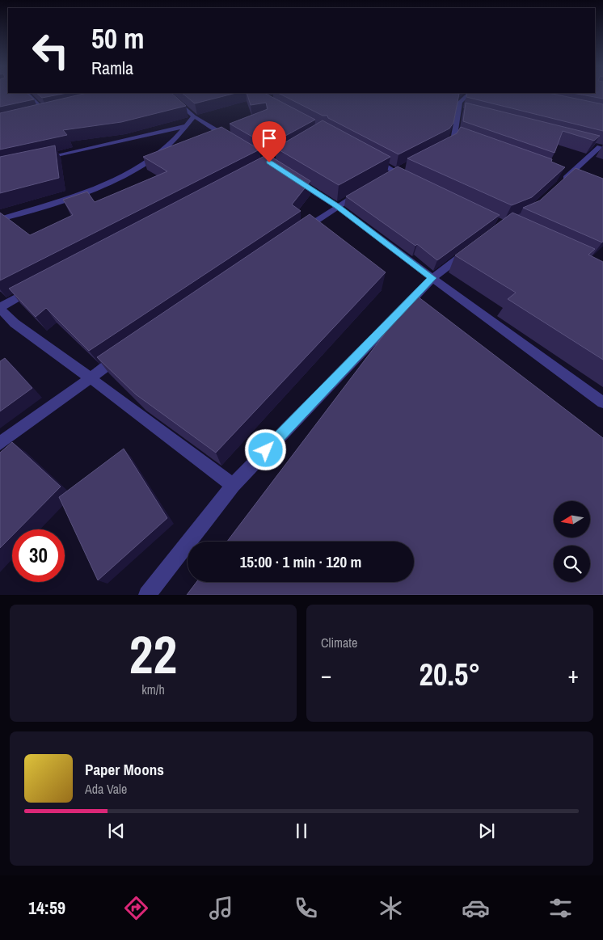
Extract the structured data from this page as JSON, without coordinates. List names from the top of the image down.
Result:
{
  "north": "left",
  "page": {
    "turn": ["50 m", "Ramla"],
    "limit": "30",
    "trip": "15:00 · 1 min · 120 m",
    "tile": [
      ["22", "km/h"],
      "Climate"
    ],
    "heat": ["−", "20.5°", "+"],
    "song": ["Paper Moons", "Ada Vale"],
    "tabs": "14:59"
  }
}
